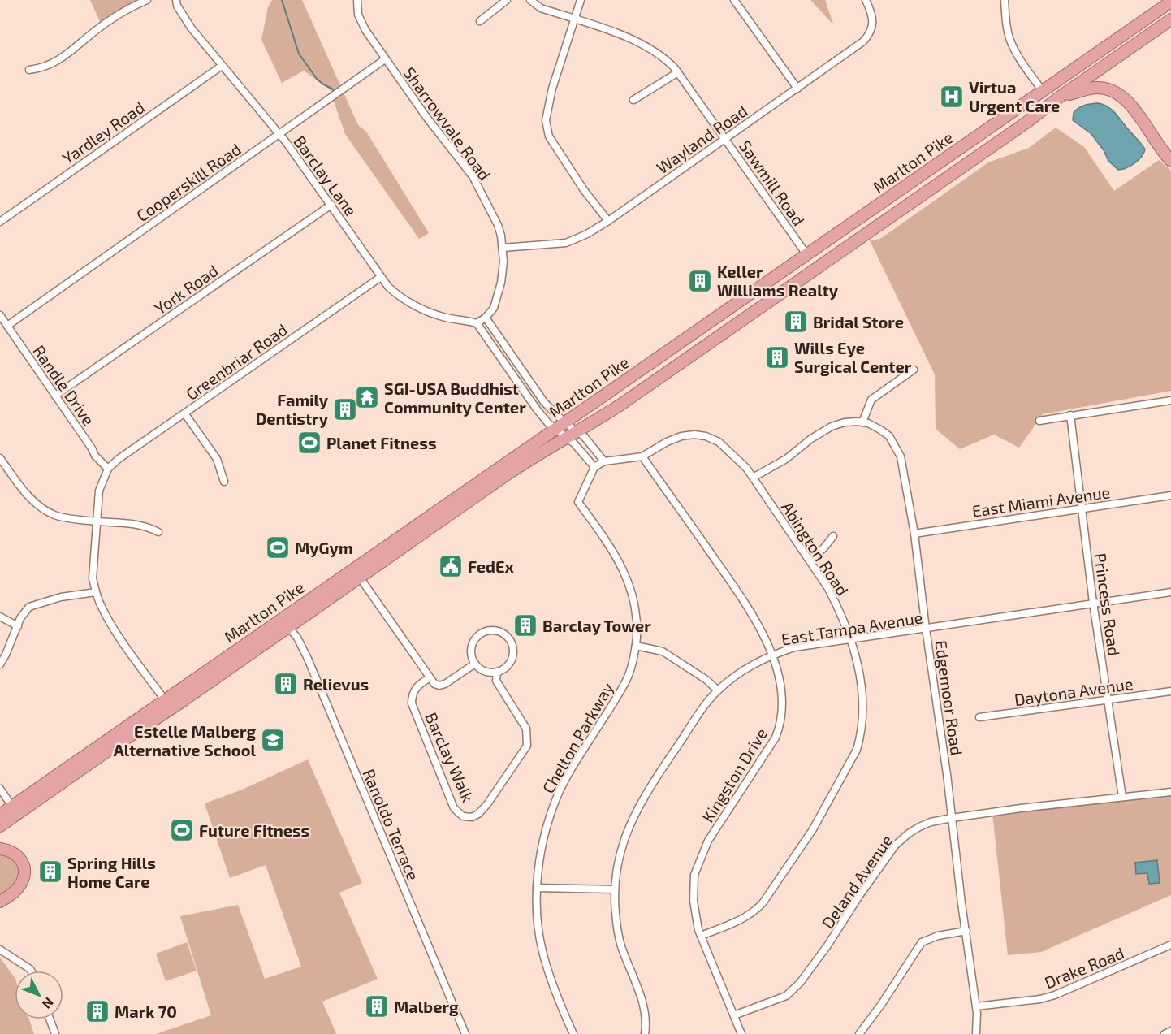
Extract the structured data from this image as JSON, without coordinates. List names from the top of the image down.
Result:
{
  "streets": {
    "highway": ["Marlton Pike"],
    "street": [
      "Sharrowvale Road",
      "Yardley Road",
      "Wayland Road",
      "Barclay Lane",
      "Cooperskill Road",
      "Sawmill Road",
      "York Road",
      "Greenbriar Road",
      "Randle Drive",
      "East Miami Avenue",
      "Abington Road",
      "Princess Road",
      "East Tampa Avenue",
      "Daytona Avenue",
      "Edgemoor Road",
      "Chelton Parkway",
      "Barclay Walk",
      "Kingston Drive",
      "Ranoldo Terrace",
      "Deland Avenue",
      "Drake Road"
    ]
  },
  "crossings": [
    ["Sharrowvale Road", "Wayland Road"],
    ["Sharrowvale Road", "Barclay Lane"],
    ["Sharrowvale Road", "Cooperskill Road"],
    ["Yardley Road", "Barclay Lane"],
    ["Wayland Road", "Sawmill Road"],
    ["Marlton Pike", "Sawmill Road"],
    ["Marlton Pike", "Ranoldo Terrace"],
    ["Barclay Lane", "Cooperskill Road"],
    ["Barclay Lane", "York Road"],
    ["Barclay Lane", "Greenbriar Road"],
    ["Cooperskill Road", "Randle Drive"],
    ["York Road", "Randle Drive"],
    ["Greenbriar Road", "Randle Drive"],
    ["East Miami Avenue", "Princess Road"],
    ["East Miami Avenue", "Edgemoor Road"],
    ["Abington Road", "East Tampa Avenue"],
    ["Abington Road", "Edgemoor Road"],
    ["Abington Road", "Kingston Drive"],
    ["Princess Road", "East Tampa Avenue"],
    ["Princess Road", "Daytona Avenue"],
    ["Princess Road", "Deland Avenue"],
    ["East Tampa Avenue", "Edgemoor Road"],
    ["East Tampa Avenue", "Kingston Drive"],
    ["Edgemoor Road", "Deland Avenue"],
    ["Edgemoor Road", "Drake Road"],
    ["Kingston Drive", "Deland Avenue"]
  ],
  "places": {
    "hospital": ["Virtua Urgent Care"],
    "building": [
      "Keller Williams Realty",
      "Bridal Store",
      "Wills Eye Surgical Center",
      "Family Dentistry",
      "Barclay Tower",
      "Relievus",
      "Spring Hills Home Care",
      "Malberg",
      "Mark 70"
    ],
    "temple": ["SGI-USA Buddhist Community Center"],
    "sports": ["Planet Fitness", "MyGym", "Future Fitness"],
    "public building": ["FedEx"],
    "school or university": ["Estelle Malberg Alternative School"]
  },
  "north": "bottom right"
}
